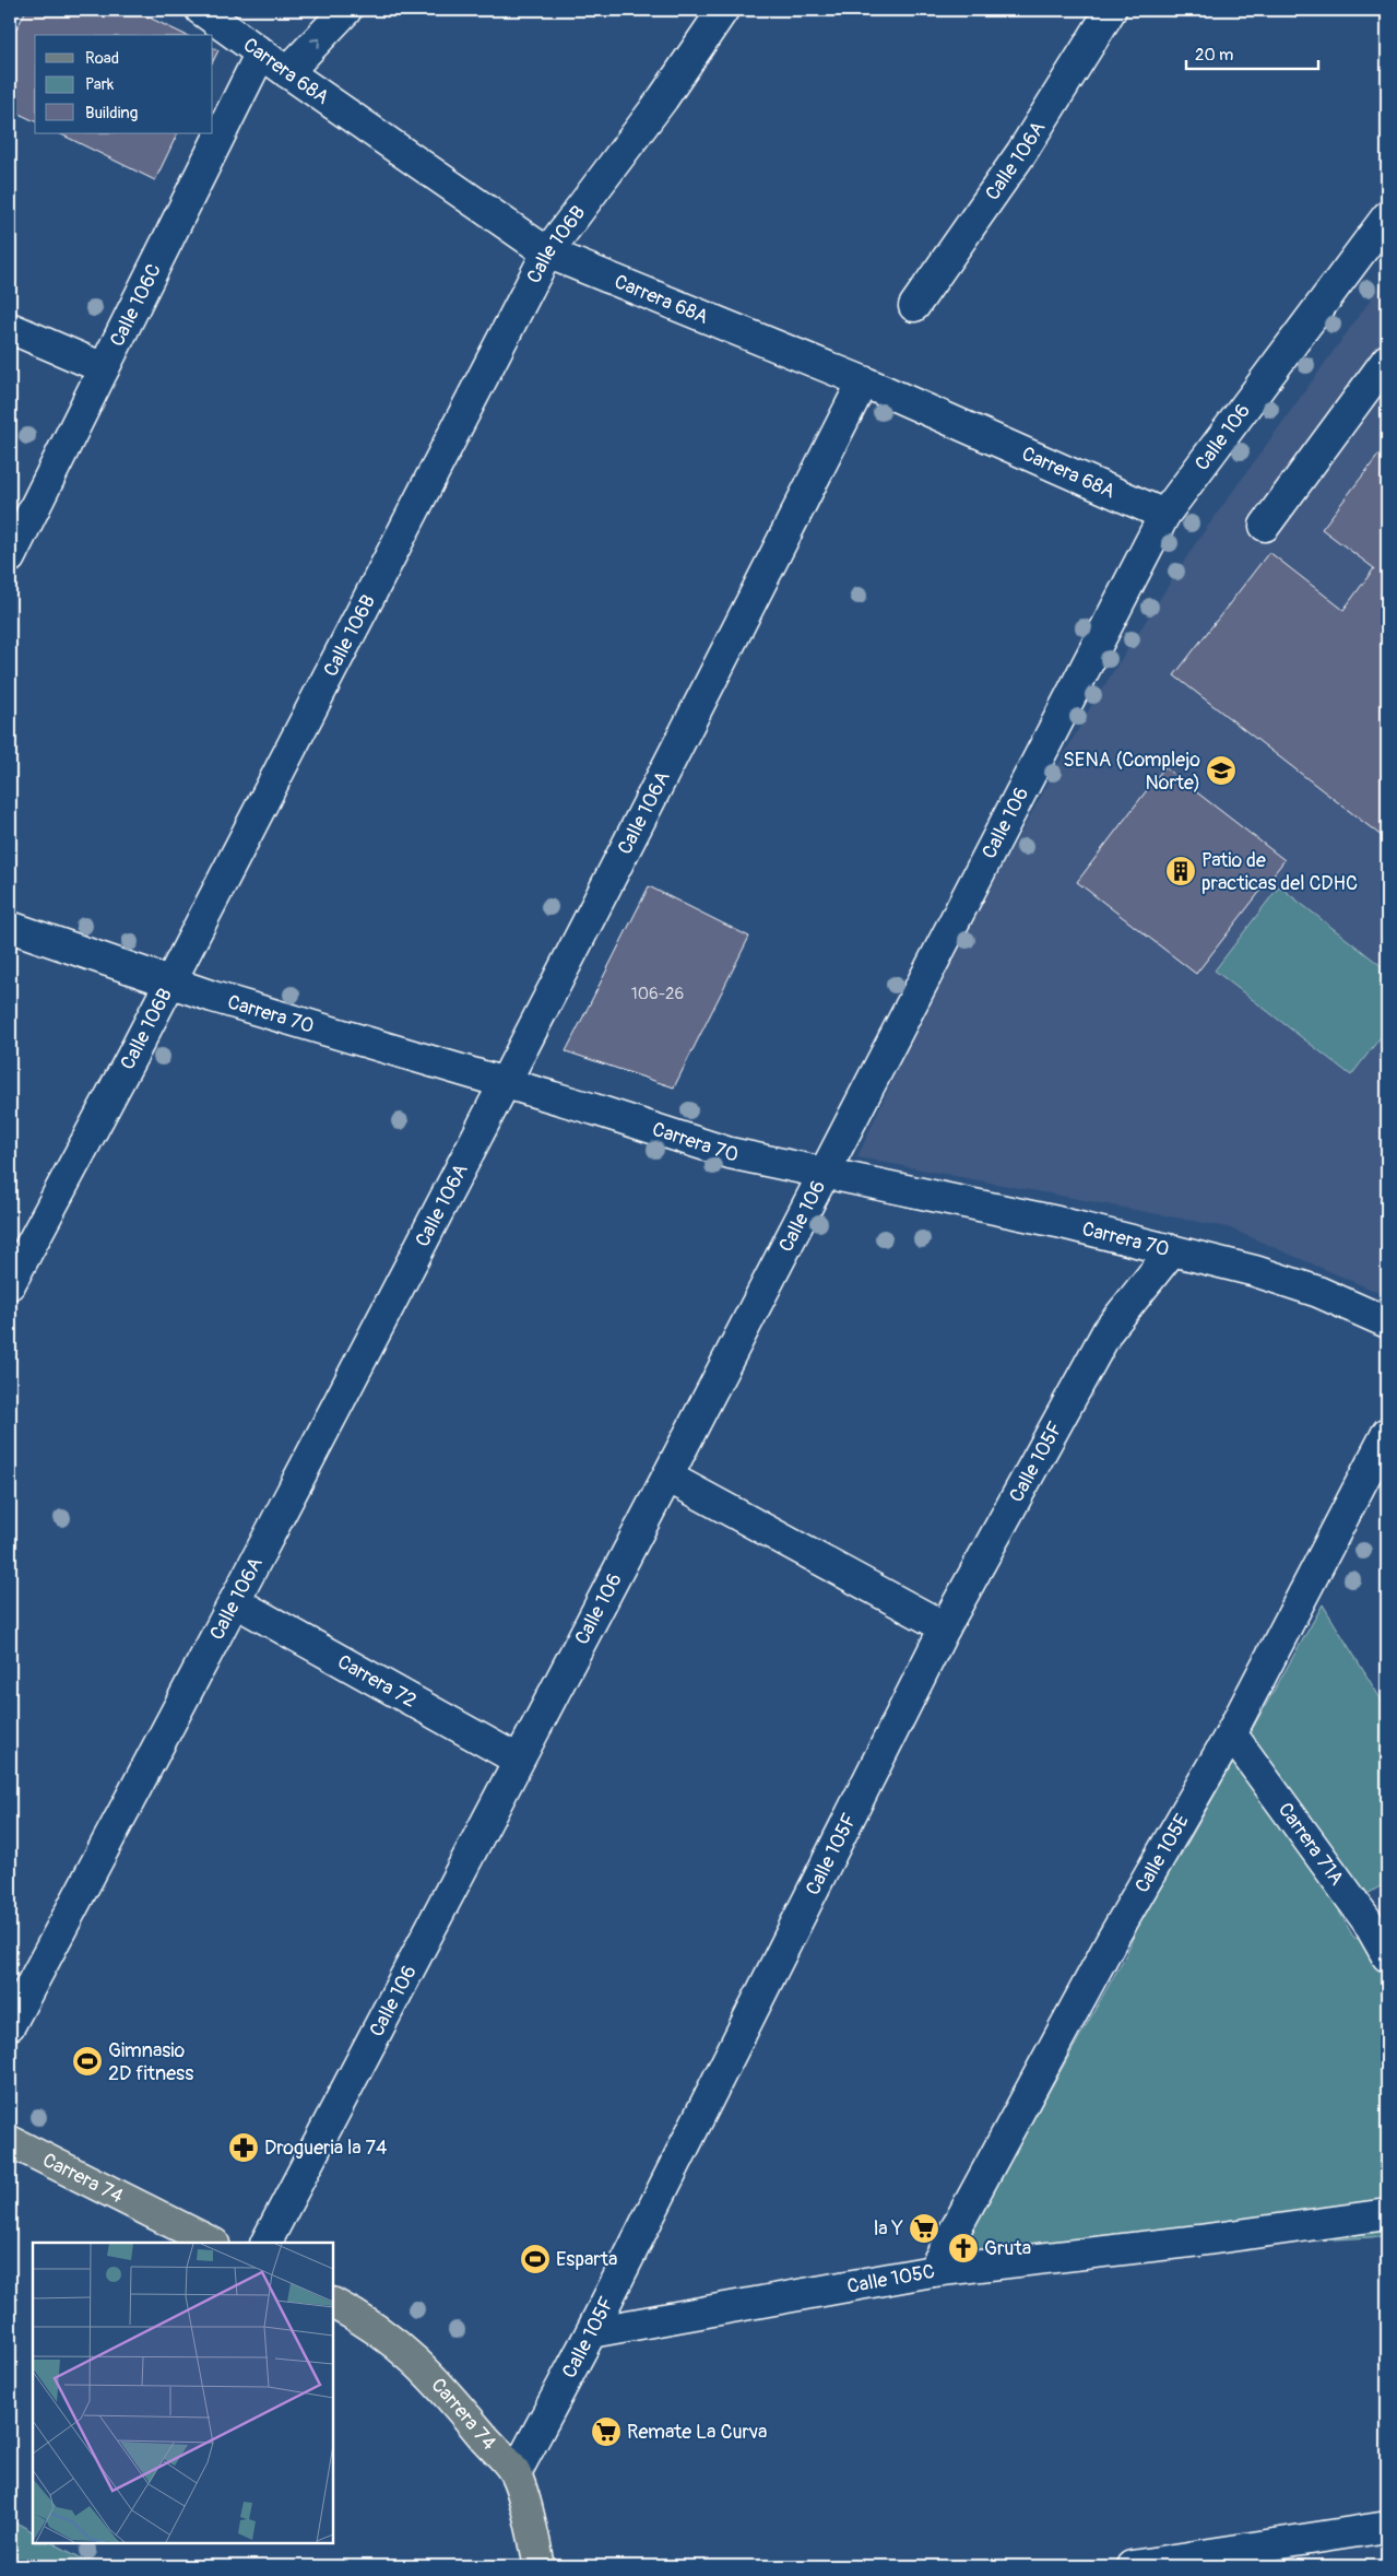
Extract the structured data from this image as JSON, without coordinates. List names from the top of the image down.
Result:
{
  "streets": {
    "main road": ["Carrera 74"],
    "street": [
      "Carrera 68A",
      "Calle 106A",
      "Calle 106B",
      "Calle 106C",
      "Calle 106",
      "Carrera 70",
      "Calle 105F",
      "Carrera 72",
      "Carrera 71A",
      "Calle 105E",
      "Calle 105C"
    ]
  },
  "crossings": [
    ["Carrera 68A", "Calle 106A"],
    ["Carrera 68A", "Calle 106B"],
    ["Carrera 68A", "Calle 106C"],
    ["Carrera 68A", "Calle 106"],
    ["Calle 106A", "Carrera 70"],
    ["Calle 106A", "Carrera 72"],
    ["Calle 106B", "Carrera 70"],
    ["Calle 106", "Carrera 70"],
    ["Calle 106", "Carrera 72"],
    ["Carrera 70", "Calle 105F"],
    ["Calle 105F", "Carrera 74"],
    ["Calle 105F", "Calle 105C"],
    ["Carrera 71A", "Calle 105E"],
    ["Calle 105E", "Calle 105C"]
  ],
  "places": {
    "school or university": ["SENA (Complejo Norte)"],
    "building": ["Patio de practicas del CDHC"],
    "sports": ["Gimnasio 2D fitness", "Esparta"],
    "pharmacy": ["Drogueria la 74"],
    "supermarket": ["la Y", "Remate La Curva"],
    "church": ["Gruta"]
  },
  "house_numbers": ["106-26"],
  "legend": ["Road", "Park", "Building"],
  "scale_bar": "20 m"
}
